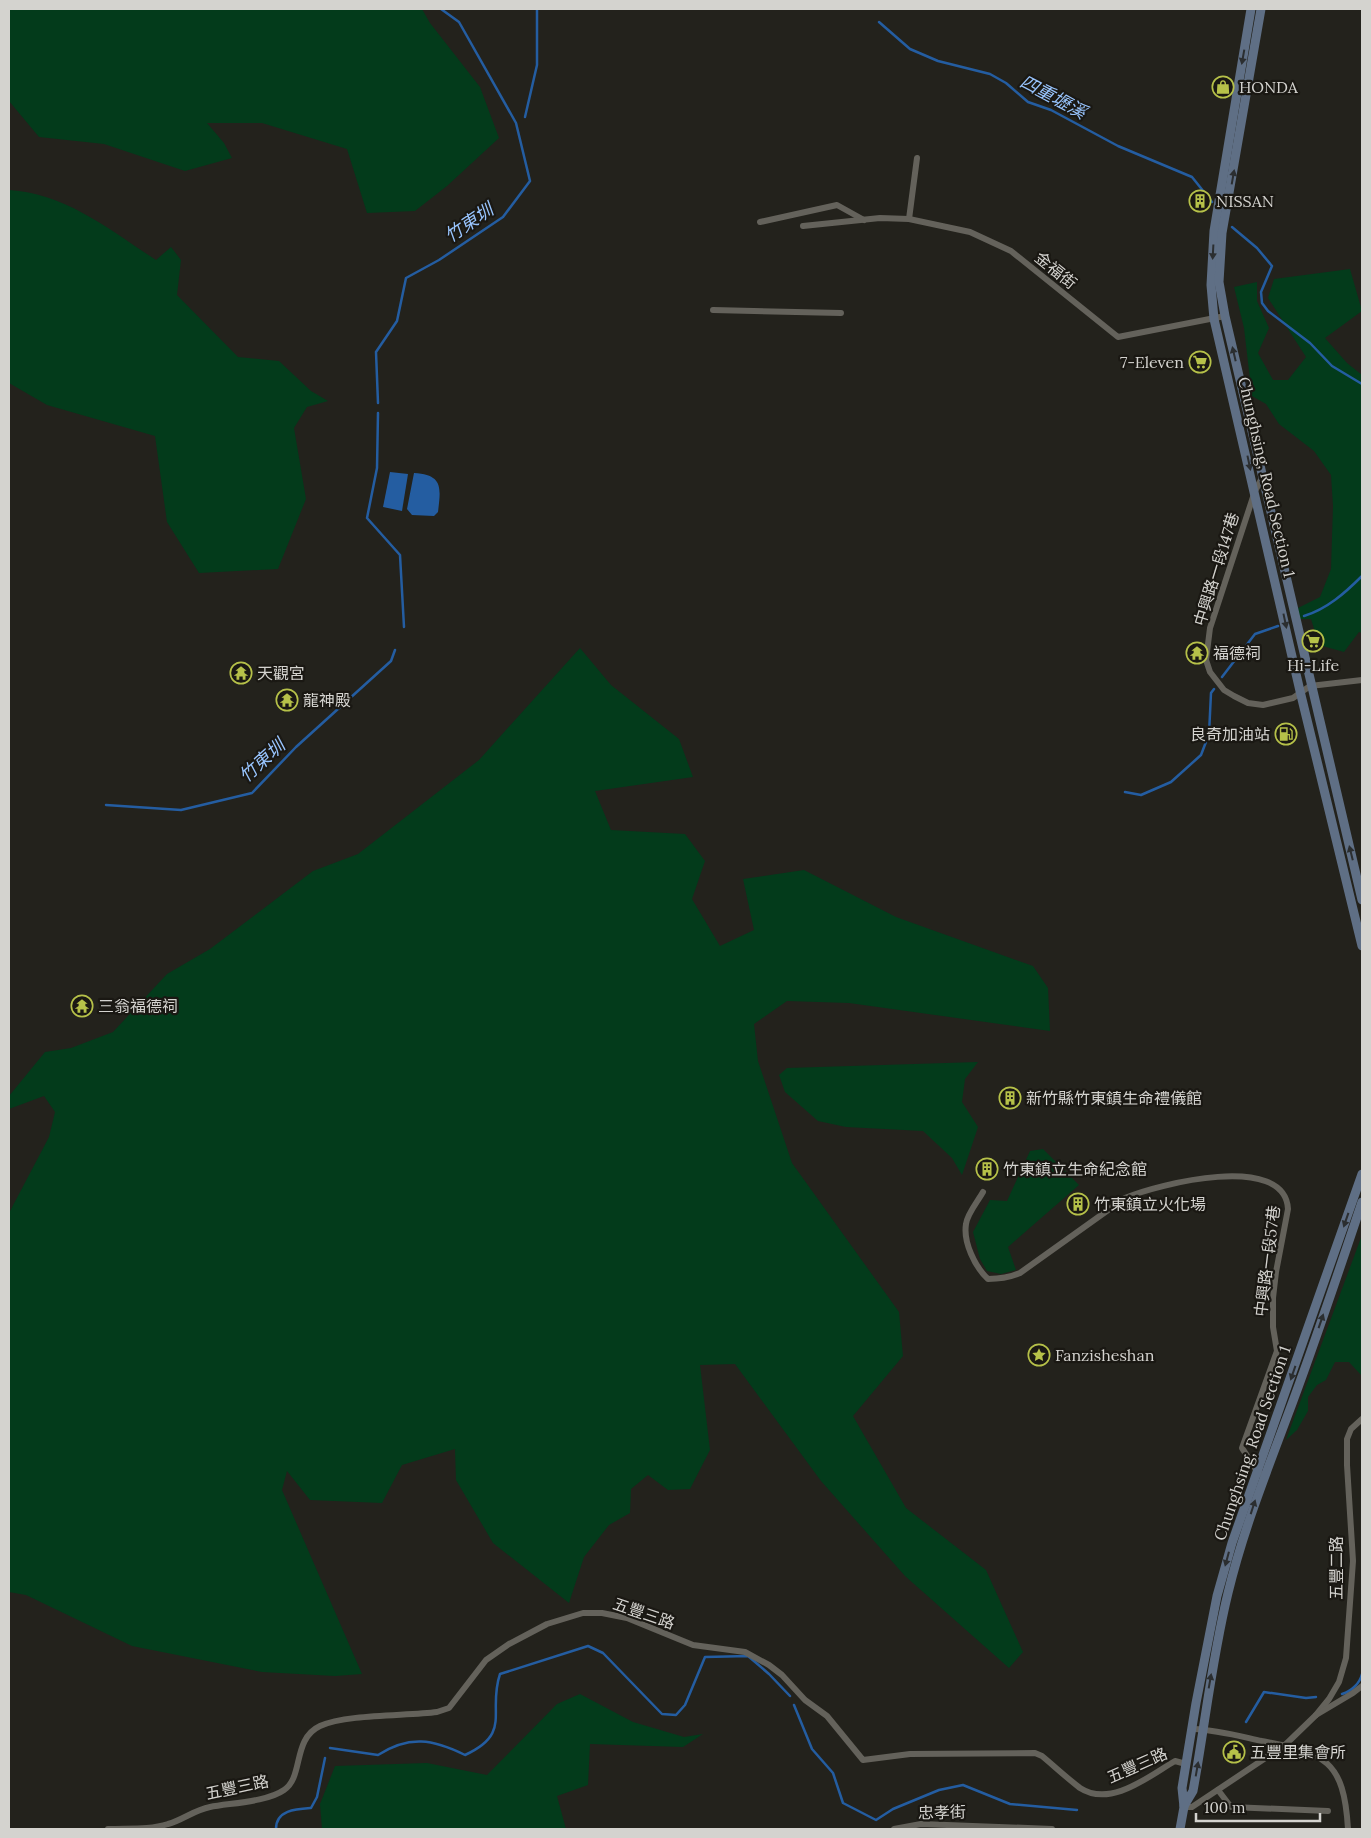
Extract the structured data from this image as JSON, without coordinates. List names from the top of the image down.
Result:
{
  "streets": {
    "main road": ["Chunghsing, Road Section 1"],
    "street": [
      "金福街",
      "中興路一段147巷",
      "中興路一段57巷",
      "五豐二路",
      "五豐三路",
      "忠孝街"
    ]
  },
  "crossings": [
    ["金福街", "Chunghsing, Road Section 1"],
    ["Chunghsing, Road Section 1", "中興路一段147巷"],
    ["Chunghsing, Road Section 1", "中興路一段57巷"],
    ["Chunghsing, Road Section 1", "五豐三路"]
  ],
  "water": ["四重壢溪", "竹東圳"],
  "places": {
    "shop": ["HONDA"],
    "building": [
      "NISSAN",
      "新竹縣竹東鎮生命禮儀館",
      "竹東鎮立生命紀念館",
      "竹東鎮立火化場"
    ],
    "supermarket": ["7-Eleven", "Hi-Life"],
    "temple": [
      "福德祠",
      "天觀宮",
      "龍神殿",
      "三翁福德祠"
    ],
    "fuel station": ["良奇加油站"],
    "place": ["Fanzisheshan"],
    "public building": ["五豐里集會所"]
  },
  "scale_bar": "100 m"
}
